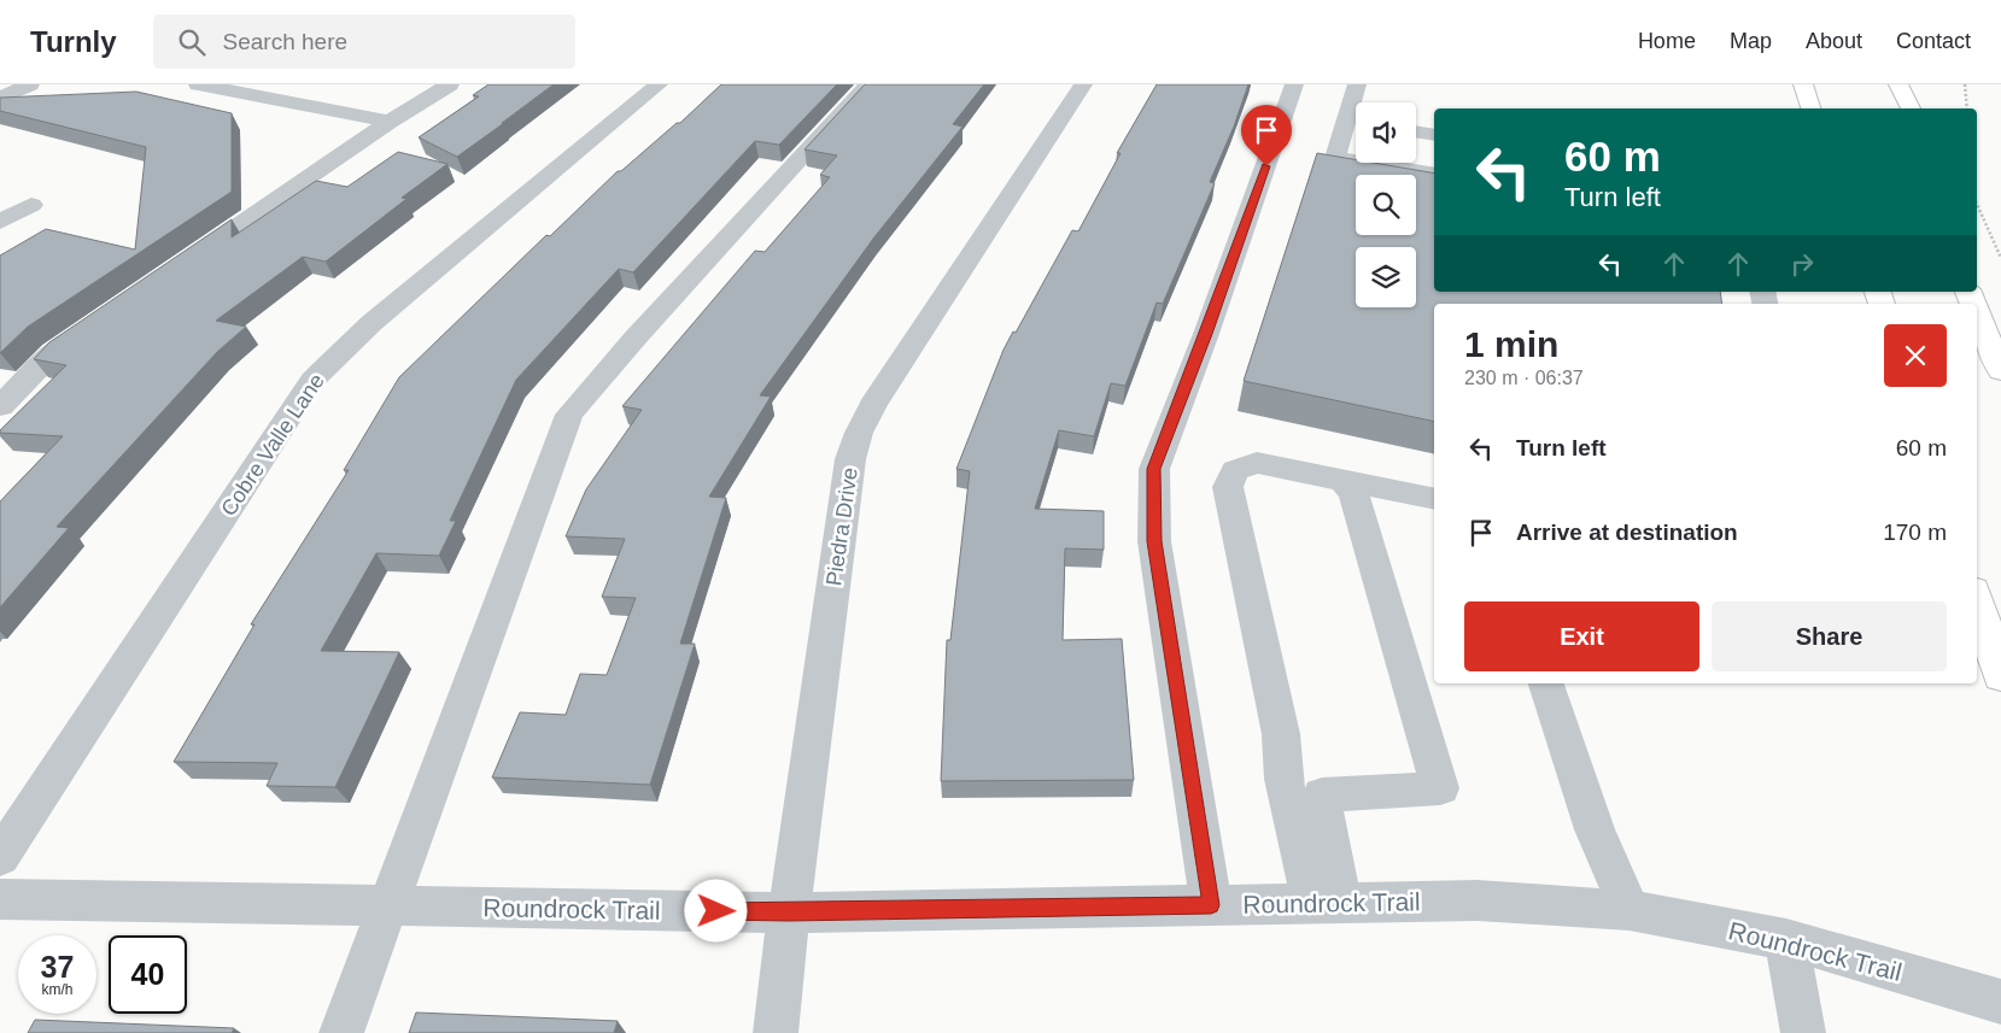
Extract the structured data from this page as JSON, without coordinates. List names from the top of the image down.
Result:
{
  "streets": {
    "street": ["Cobre Valle Lane", "Piedra Drive", "Roundrock Trail"]
  },
  "crossings": [
    ["Piedra Drive", "Roundrock Trail"]
  ],
  "page": {
    "header": "Turnly",
    "search": "Search here",
    "nav": [
      "Home",
      "Map",
      "About",
      "Contact"
    ],
    "turn": ["60 m", "Turn left"],
    "heading": ["1 min", "230 m · 06:37"],
    "list": [
      {
        "name": "Turn left",
        "value": "60 m"
      },
      {
        "name": "Arrive at destination",
        "value": "170 m"
      }
    ],
    "buttons": ["Exit", "Share"],
    "speed": "37 km/h",
    "limit": "40"
  }
}
